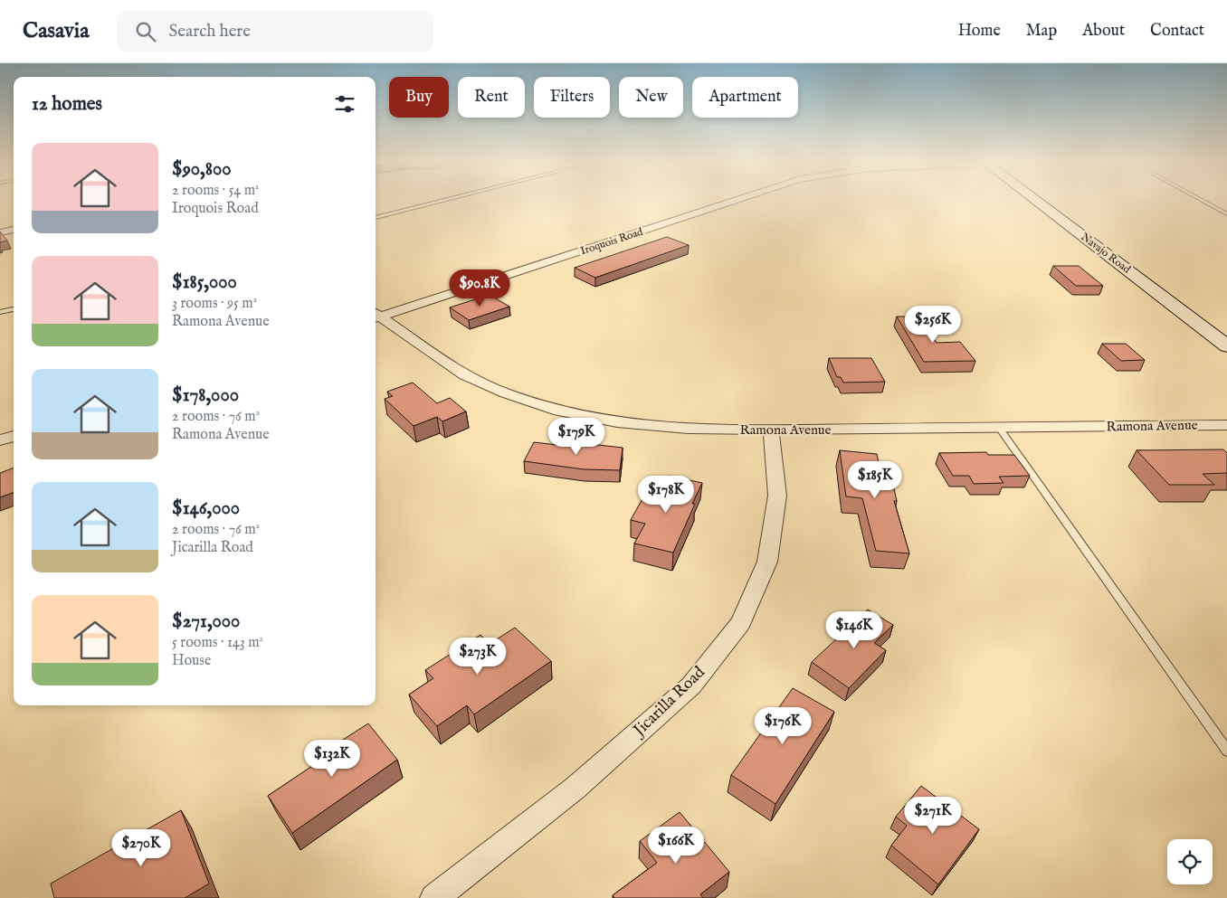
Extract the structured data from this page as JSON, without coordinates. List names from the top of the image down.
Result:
{
  "streets": {
    "main road": ["Navajo Road"],
    "street": ["Iroquois Road", "Ramona Avenue", "Jicarilla Road"]
  },
  "crossings": [
    ["Ramona Avenue", "Jicarilla Road"]
  ],
  "page": {
    "header": "Casavia",
    "search": "Search here",
    "nav": [
      "Home",
      "Map",
      "About",
      "Contact"
    ],
    "chip": [
      "Buy",
      "Rent",
      "Filters",
      "New",
      "Apartment"
    ],
    "heading": "12 homes",
    "list": [
      {
        "name": "$90,800",
        "note": "2 rooms · 54 m² · Iroquois Road"
      },
      {
        "name": "$185,000",
        "note": "3 rooms · 95 m² · Ramona Avenue"
      },
      {
        "name": "$178,000",
        "note": "2 rooms · 76 m² · Ramona Avenue"
      },
      {
        "name": "$146,000",
        "note": "2 rooms · 76 m² · Jicarilla Road"
      },
      {
        "name": "$271,000",
        "note": "5 rooms · 143 m² · House"
      }
    ],
    "price": [
      "$90.8K",
      "$256K",
      "$179K",
      "$185K",
      "$178K",
      "$146K",
      "$273K",
      "$176K",
      "$132K",
      "$271K",
      "$166K",
      "$270K"
    ]
  }
}
